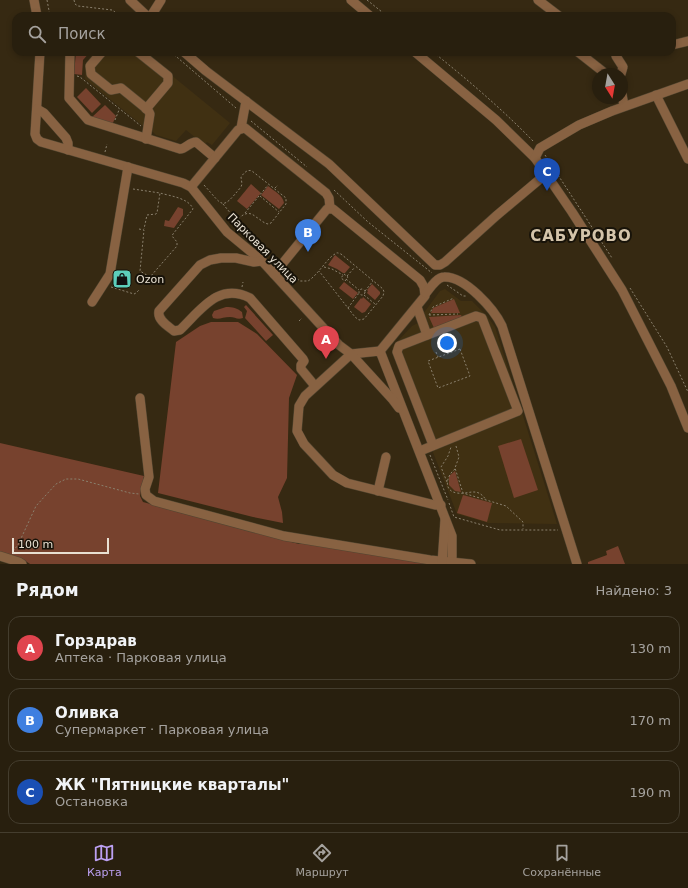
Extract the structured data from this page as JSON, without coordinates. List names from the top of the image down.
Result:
{
  "streets": {
    "street": ["Парковая улица"]
  },
  "districts": ["САБУРОВО"],
  "places": {
    "shop": ["Ozon"]
  },
  "scale_bar": "100 m",
  "north": "bottom",
  "page": {
    "search": "Поиск",
    "pins": ["C", "B", "A"],
    "scale": "100 m",
    "heading": ["Рядом", "Найдено: 3"],
    "list": [
      {
        "mark": "A",
        "name": "Горздрав",
        "note": "Аптека · Парковая улица",
        "value": "130 m"
      },
      {
        "mark": "B",
        "name": "Оливка",
        "note": "Супермаркет · Парковая улица",
        "value": "170 m"
      },
      {
        "mark": "C",
        "name": "ЖК \"Пятницкие кварталы\"",
        "note": "Остановка",
        "value": "190 m"
      }
    ],
    "nav": ["Карта", "Маршрут", "Сохранённые"]
  }
}
